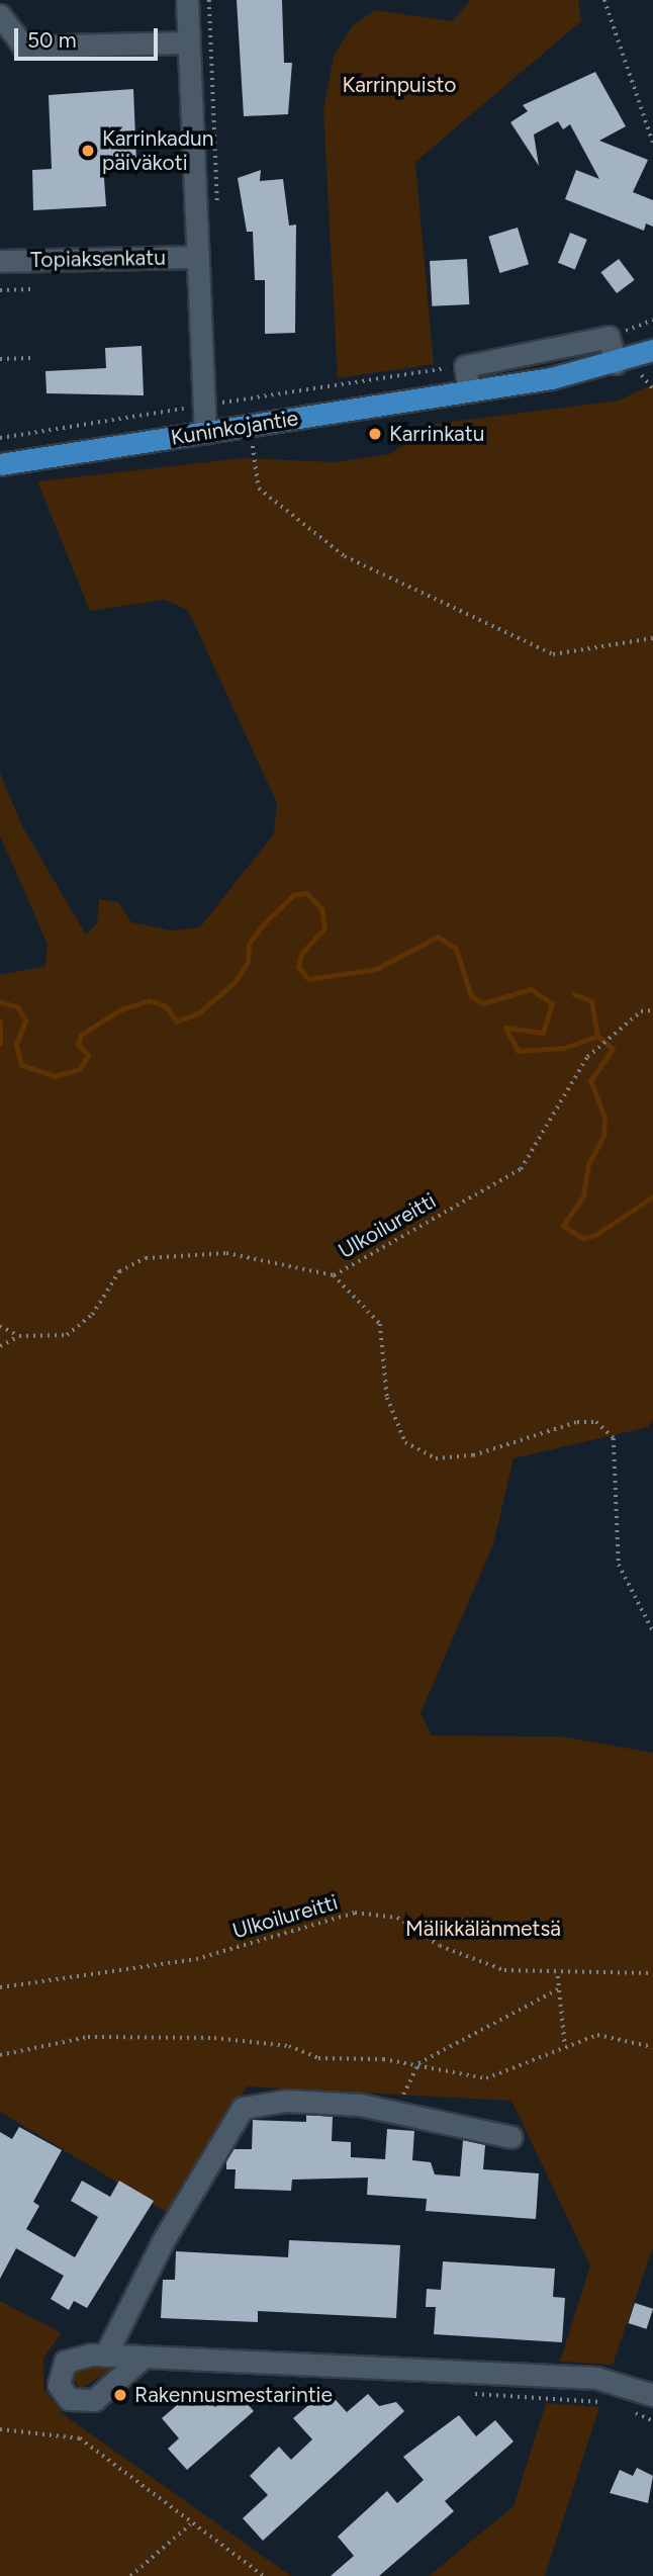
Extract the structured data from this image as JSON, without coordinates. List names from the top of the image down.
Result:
{
  "streets": {
    "main road": ["Kuninkojantie"],
    "street": ["Topiaksenkatu"],
    "path": ["Ulkoilureitti"]
  },
  "parks": ["Karrinpuisto", "Mälikkälänmetsä"],
  "places": ["Karrinkadun päiväkoti", "Karrinkatu", "Rakennusmestarintie"],
  "scale_bar": "50 m"
}
